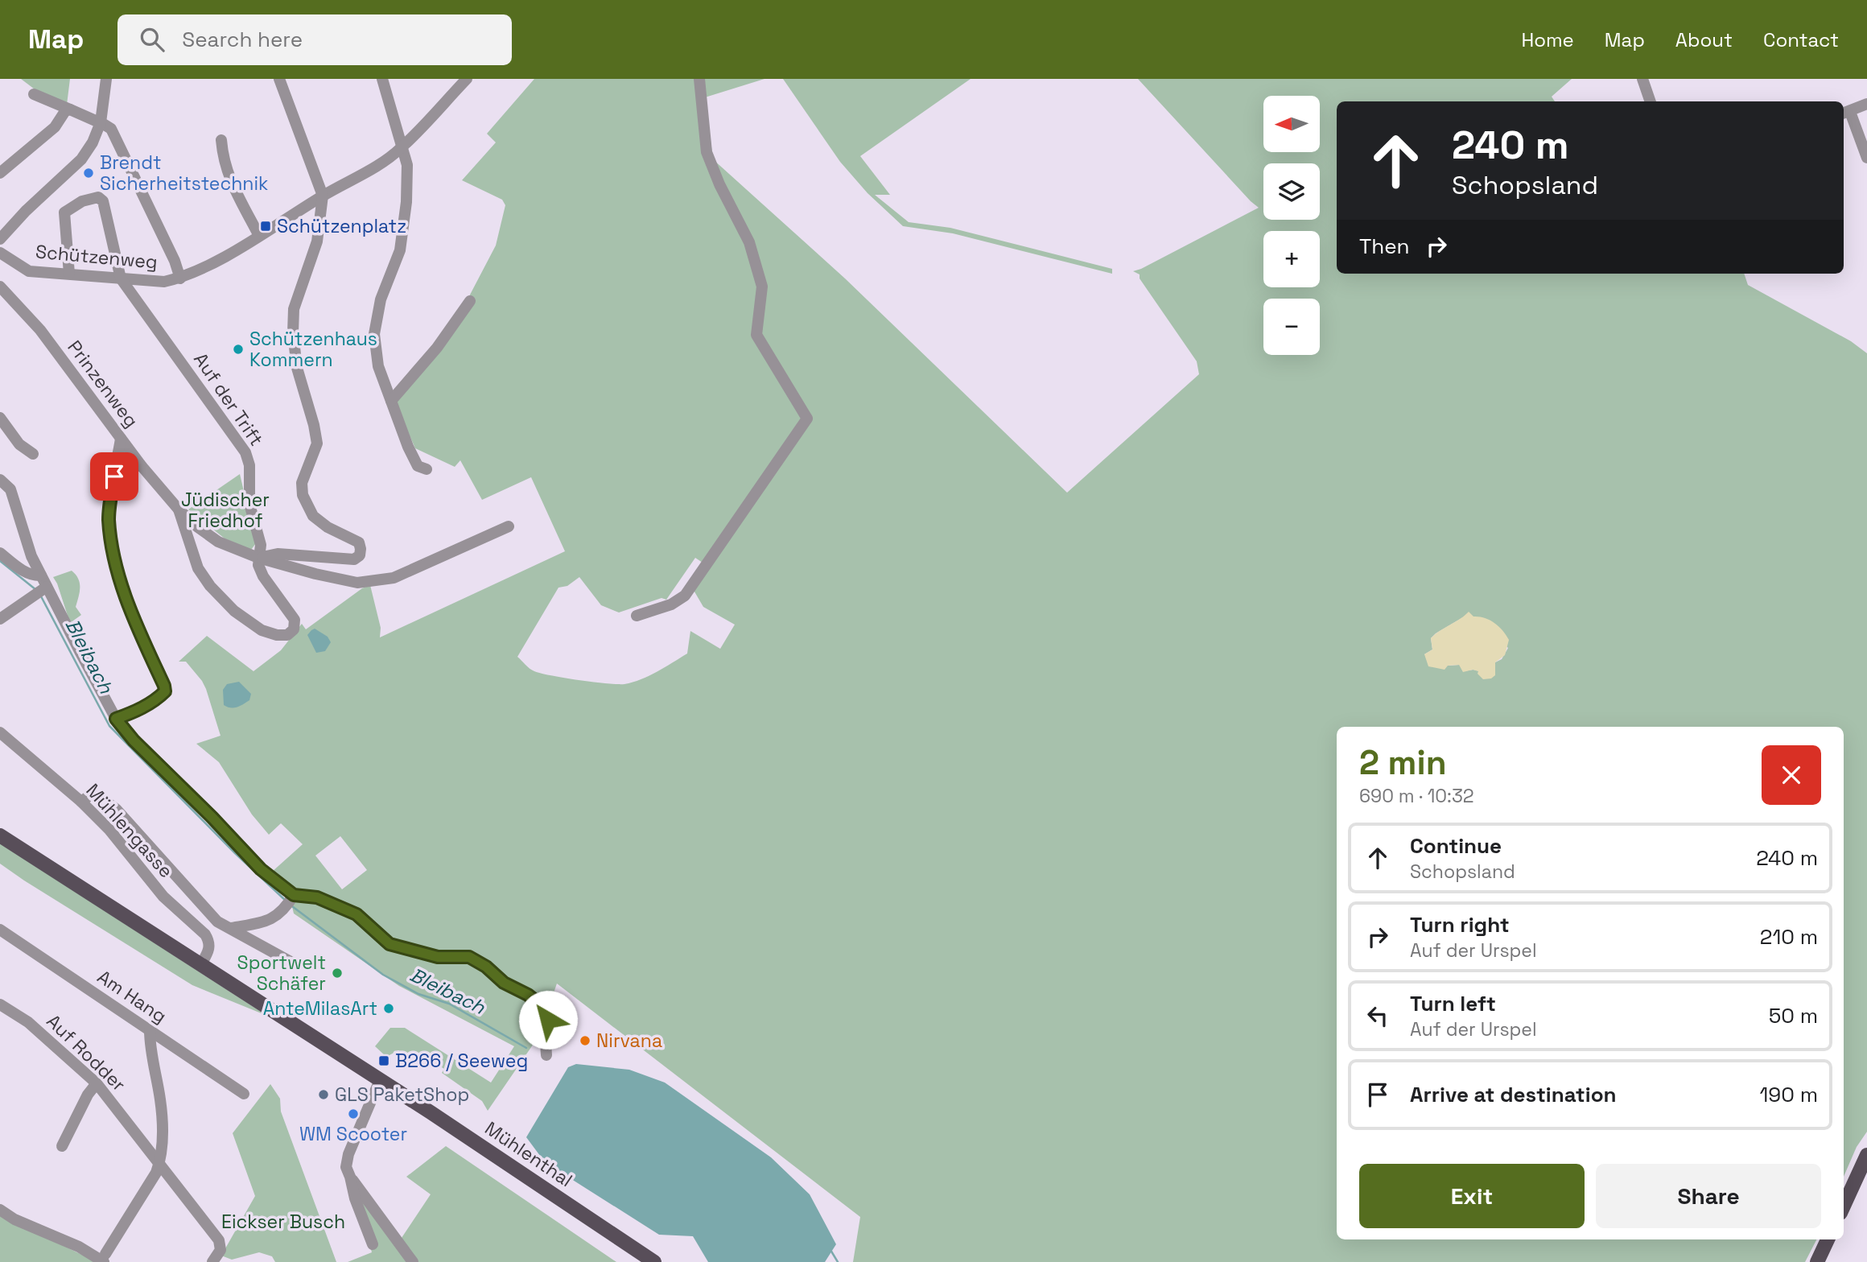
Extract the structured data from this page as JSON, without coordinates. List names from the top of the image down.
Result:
{
  "streets": {
    "main road": ["Mühlenthal"],
    "street": [
      "Schützenweg",
      "Prinzenweg",
      "Auf der Trift",
      "Mühlengasse",
      "Am Hang",
      "Auf Rodder"
    ]
  },
  "crossings": [
    ["Schützenweg", "Auf der Trift"],
    ["Prinzenweg", "Auf der Trift"],
    ["Mühlengasse", "Mühlenthal"]
  ],
  "water": ["Bleibach"],
  "parks": ["Jüdischer Friedhof", "Eickser Busch"],
  "places": {
    "other": [
      "Brendt Sicherheitstechnik",
      "Schützenhaus Kommern",
      "Sportwelt Schäfer",
      "AnteMilasArt",
      "Nirvana",
      "GLS PaketShop",
      "WM Scooter"
    ],
    "transit": ["Schützenplatz", "B266 / Seeweg"]
  },
  "north": "left",
  "page": {
    "header": "Map",
    "search": "Search here",
    "nav": [
      "Home",
      "Map",
      "About",
      "Contact"
    ],
    "map_buttons": ["+", "−"],
    "turn": ["240 m", "Schopsland"],
    "then": "Then",
    "heading": ["2 min", "690 m · 10:32"],
    "list": [
      {
        "name": "Continue",
        "note": "Schopsland",
        "value": "240 m"
      },
      {
        "name": "Turn right",
        "note": "Auf der Urspel",
        "value": "210 m"
      },
      {
        "name": "Turn left",
        "note": "Auf der Urspel",
        "value": "50 m"
      },
      {
        "name": "Arrive at destination",
        "value": "190 m"
      }
    ],
    "buttons": ["Exit", "Share"]
  }
}
